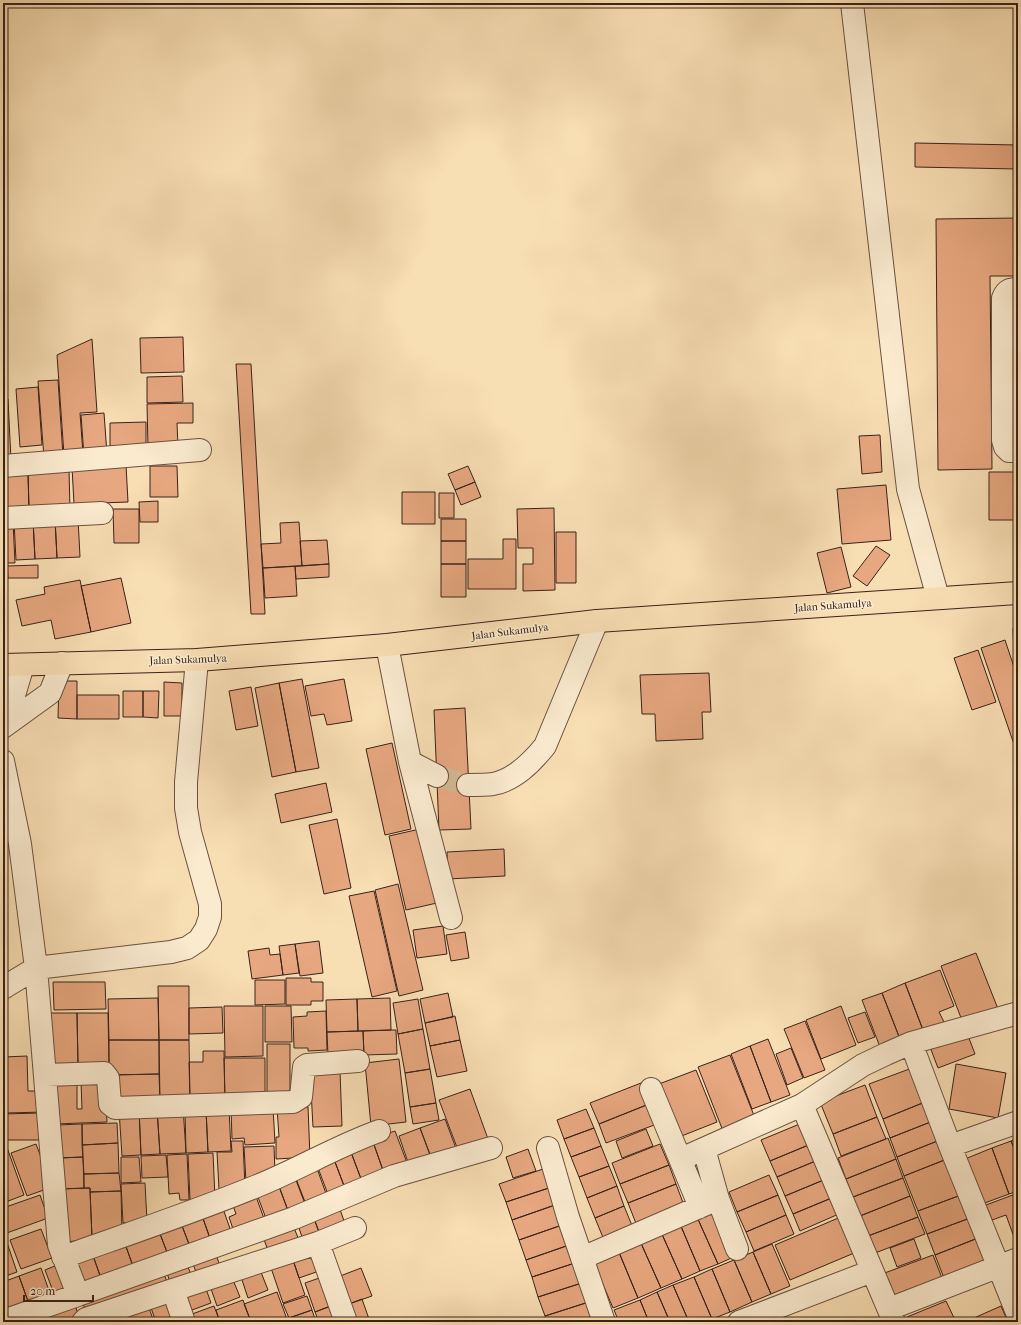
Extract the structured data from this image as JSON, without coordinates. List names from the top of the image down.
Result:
{
  "streets": {
    "main road": ["Jalan Sukamulya"]
  },
  "scale_bar": "20 m"
}
